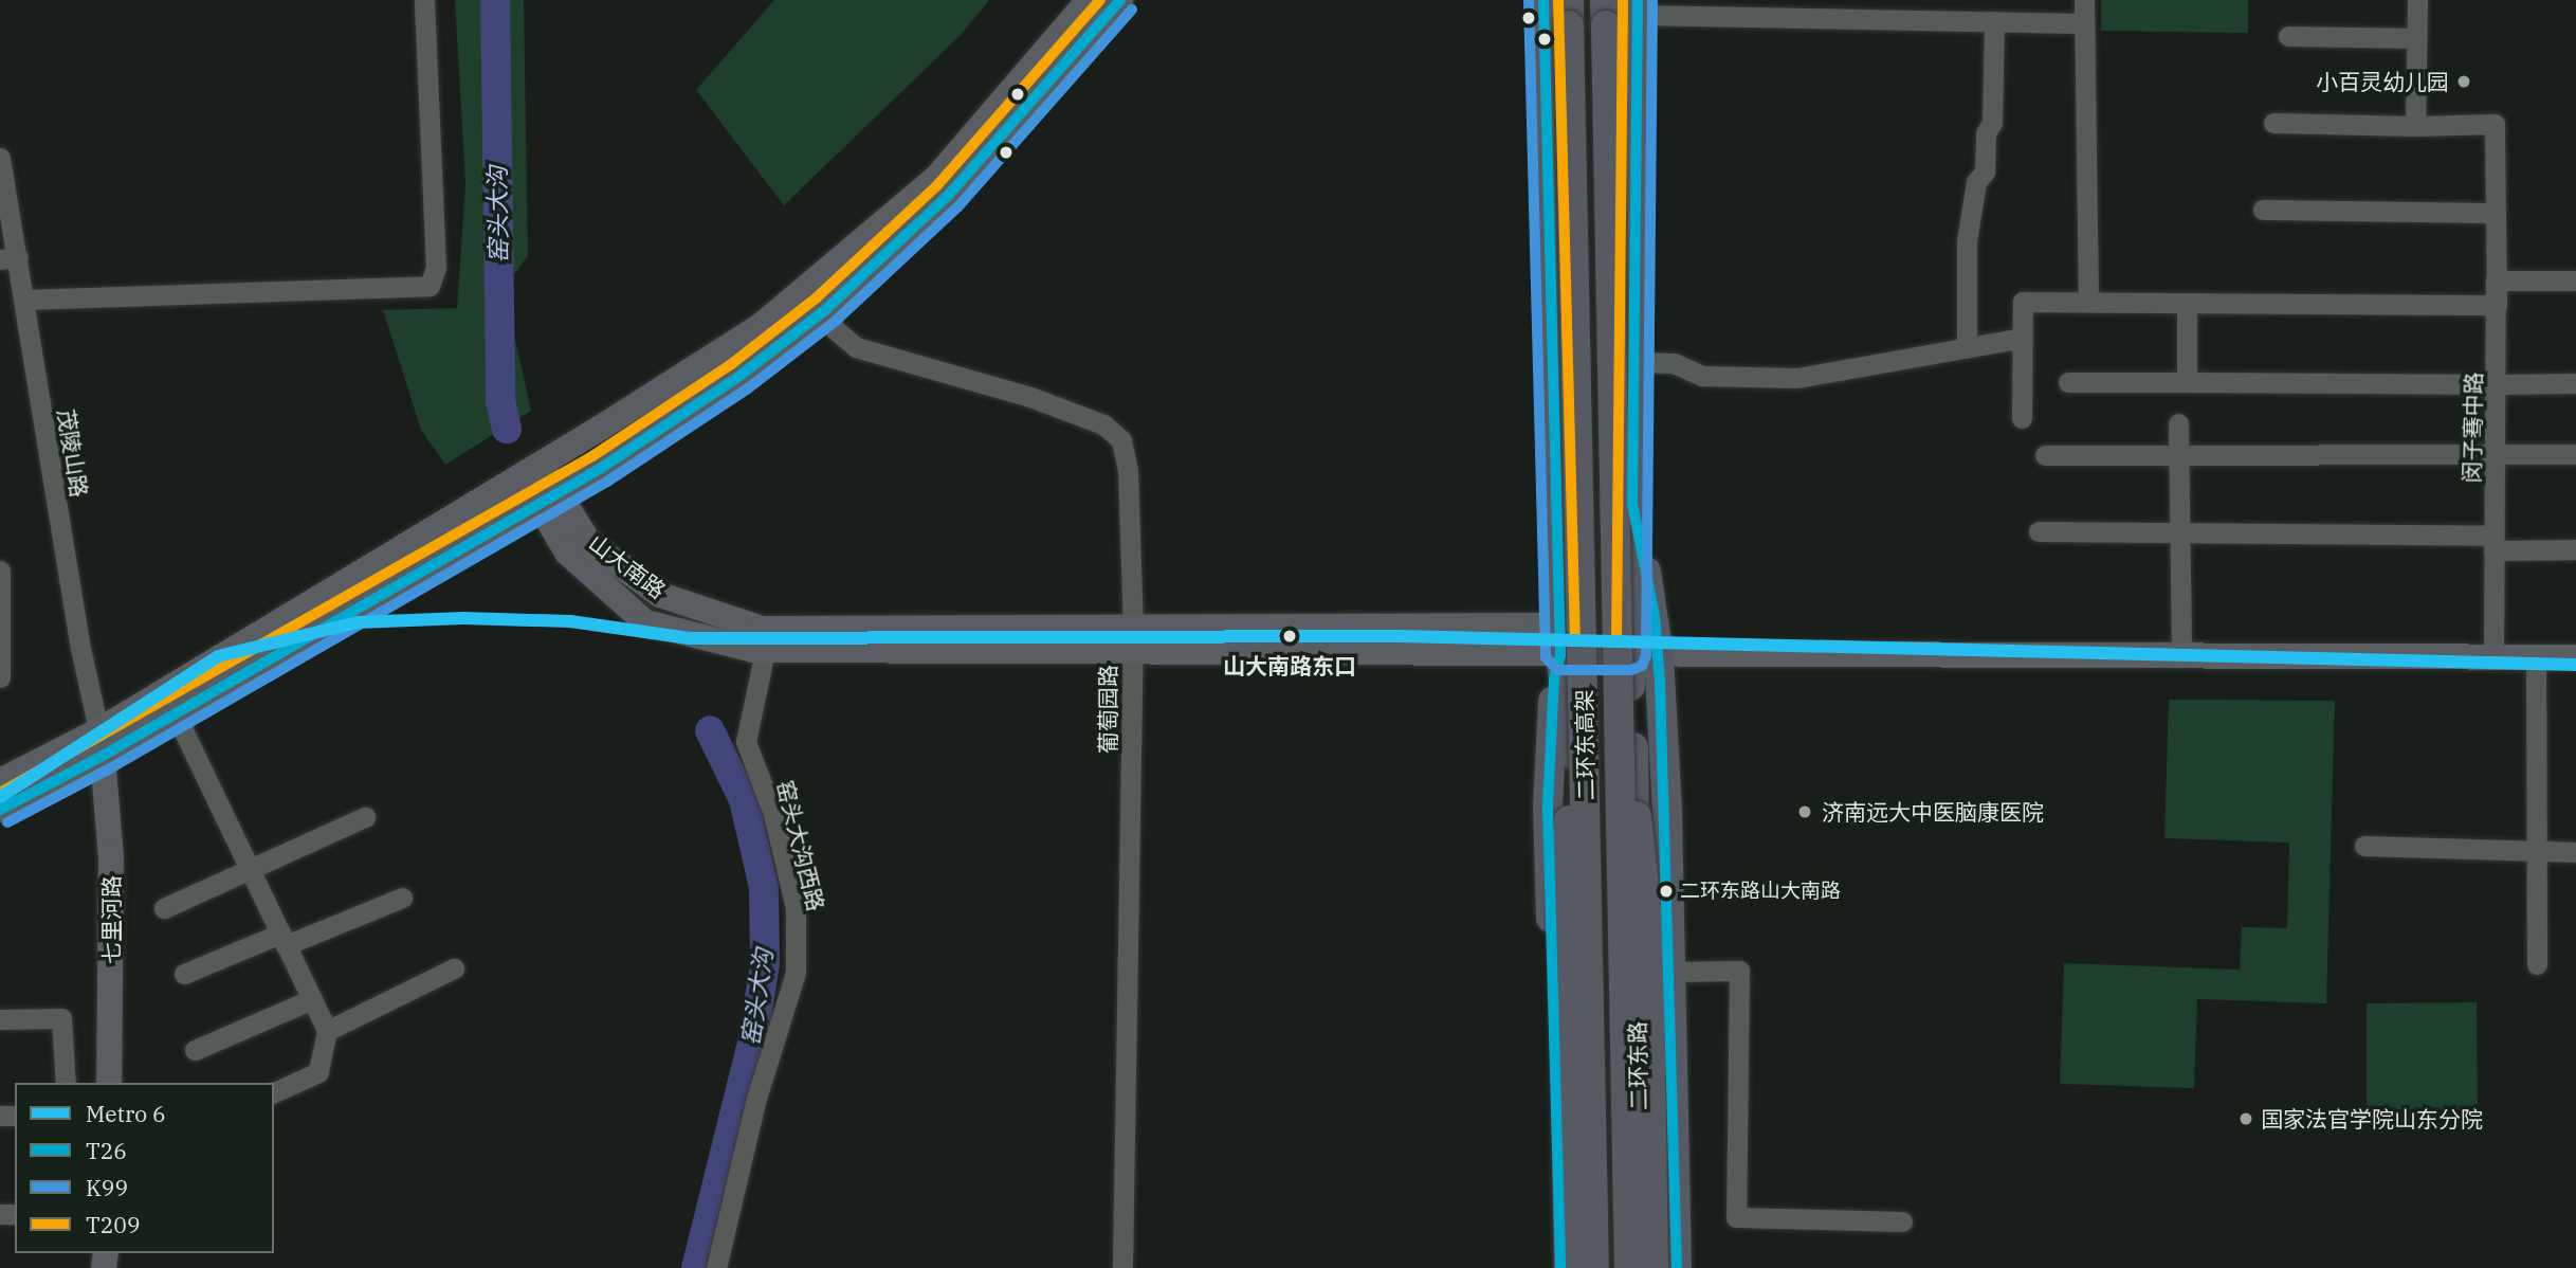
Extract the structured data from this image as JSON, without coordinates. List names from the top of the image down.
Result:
{
  "streets": {
    "highway": ["二环东高架", "二环东路"],
    "main road": ["山大南路", "七里河路"],
    "street": [
      "闵子骞中路",
      "茂陵山路",
      "葡萄园路",
      "窑头大沟西路"
    ]
  },
  "crossings": [
    ["闵子骞中路", "山大南路"],
    ["茂陵山路", "七里河路"],
    ["山大南路", "葡萄园路"],
    ["山大南路", "二环东高架"],
    ["山大南路", "窑头大沟西路"],
    ["山大南路", "二环东路"],
    ["二环东高架", "二环东路"]
  ],
  "water": ["窑头大沟"],
  "places": [
    "小百灵幼儿园",
    "山大南路东口",
    "济南远大中医脑康医院",
    "二环东路山大南路",
    "国家法官学院山东分院"
  ],
  "lines": [
    "transit line T26",
    "transit line K99",
    "transit line T209",
    "metro line 6"
  ],
  "legend": [
    "Metro 6",
    "T26",
    "K99",
    "T209"
  ]
}
